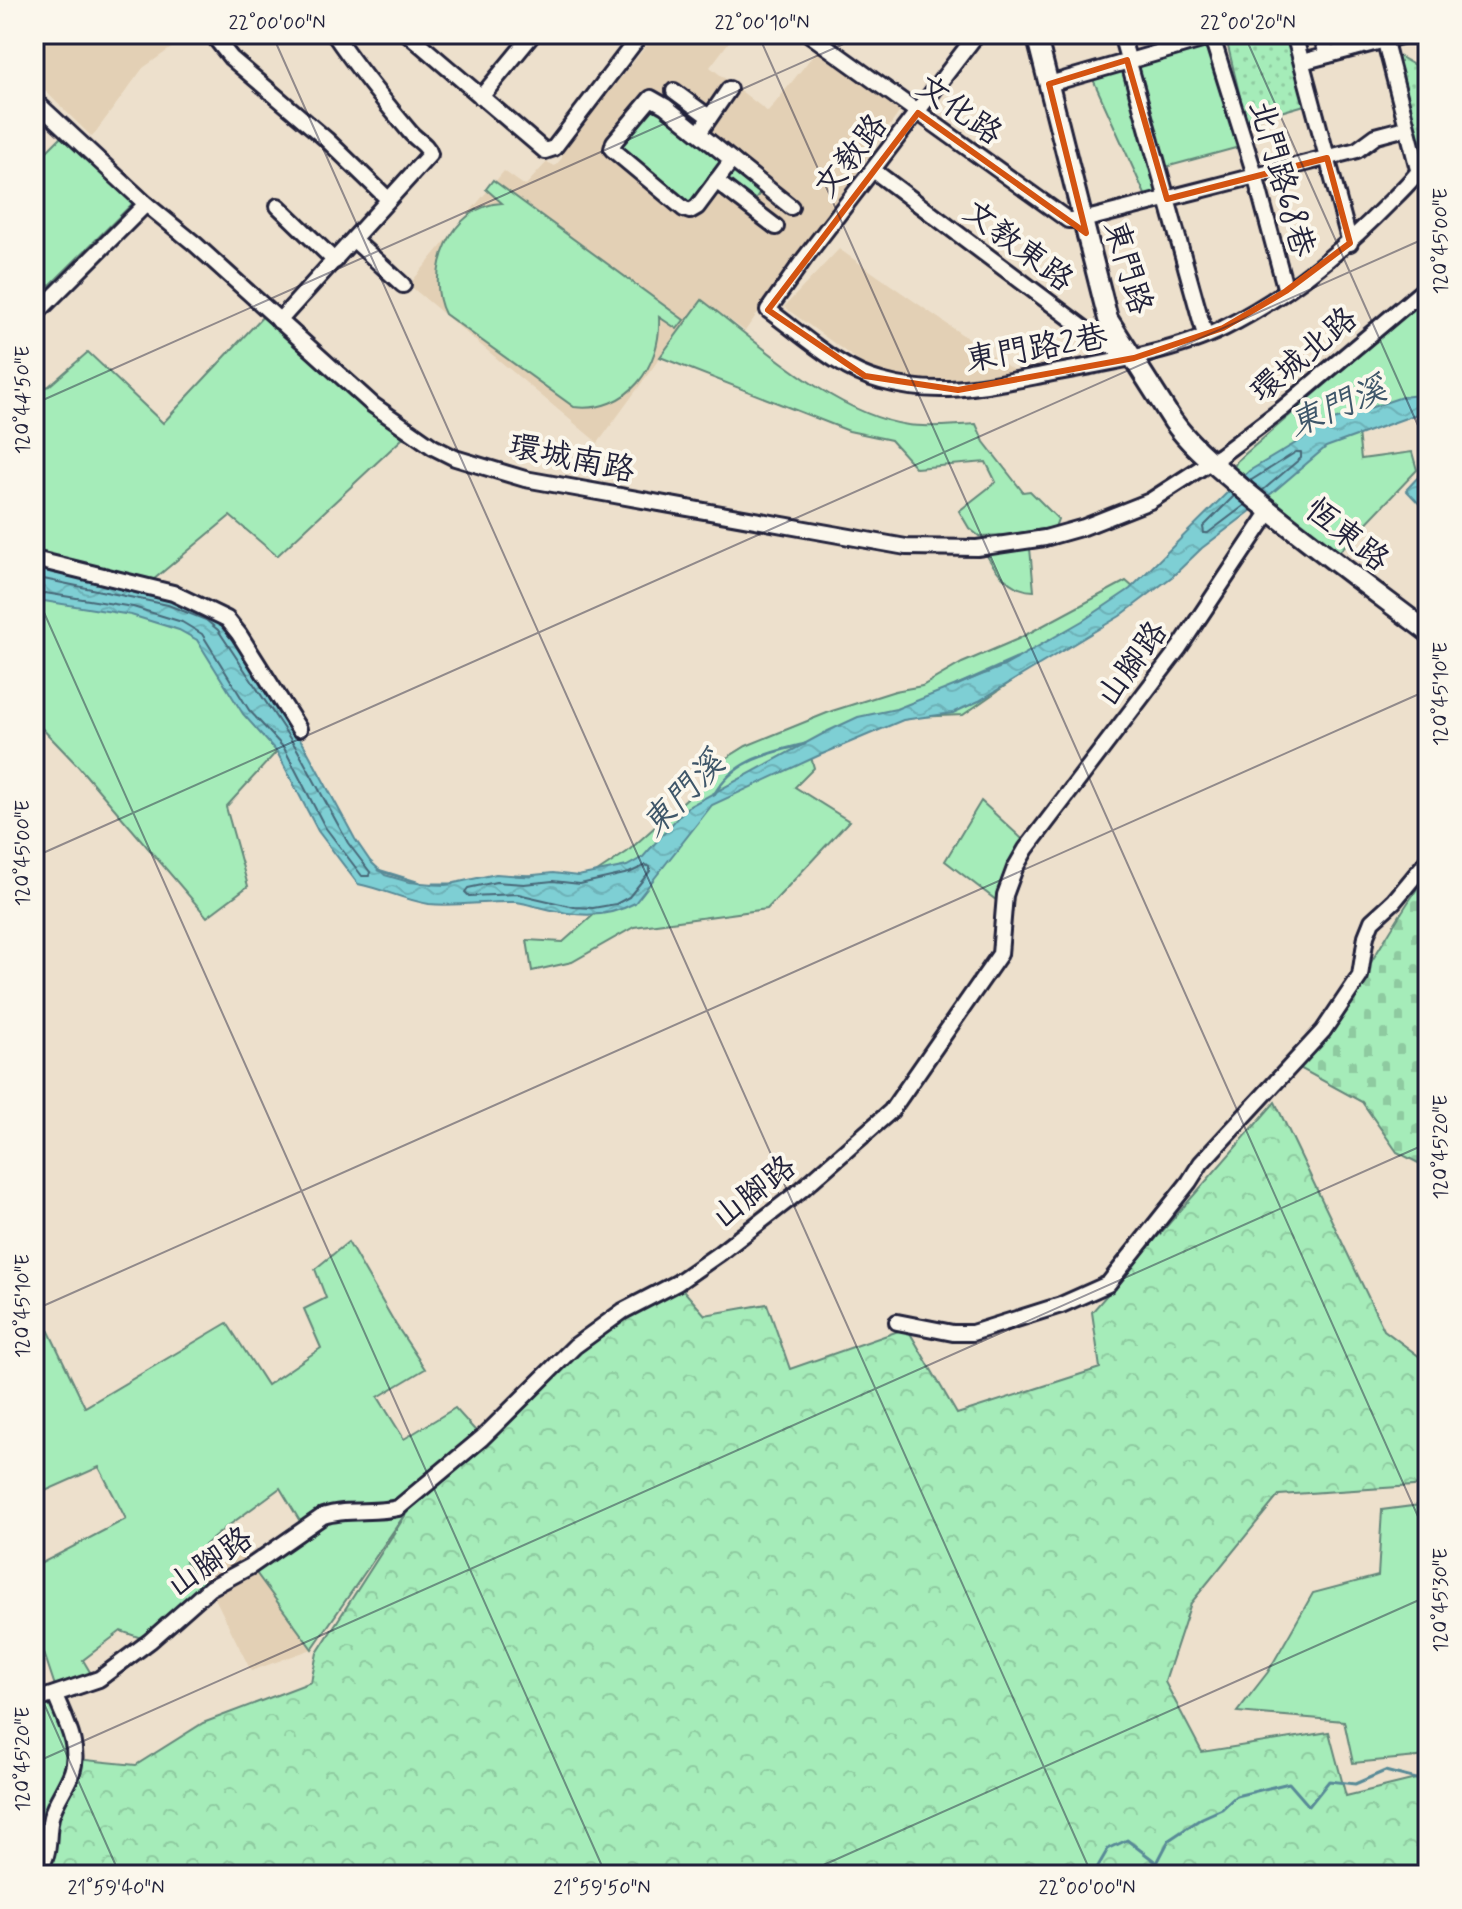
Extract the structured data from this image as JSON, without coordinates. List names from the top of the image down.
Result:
{
  "streets": {
    "main road": ["東門路", "恆東路"],
    "street": [
      "文化路",
      "文教路",
      "北門路68巷",
      "文教東路",
      "東門路2巷",
      "環城北路",
      "環城南路",
      "山腳路"
    ]
  },
  "crossings": [
    ["文化路", "文教路"],
    ["文化路", "東門路"],
    ["文教路", "文教東路"],
    ["文教路", "東門路2巷"],
    ["北門路68巷", "東門路2巷"],
    ["文教東路", "東門路"],
    ["文教東路", "東門路2巷"],
    ["東門路", "東門路2巷"],
    ["東門路", "環城北路"],
    ["東門路", "環城南路"],
    ["東門路", "恆東路"],
    ["東門路", "山腳路"],
    ["環城北路", "環城南路"],
    ["恆東路", "山腳路"]
  ],
  "water": ["東門溪"],
  "coordinates": [
    "22°00'00\"N",
    "22°00'10\"N",
    "22°00'20\"N",
    "120°45'00\"E",
    "120°44'50\"E",
    "120°45'10\"E",
    "120°45'20\"E",
    "120°45'30\"E",
    "21°59'40\"N",
    "21°59'50\"N"
  ]
}
